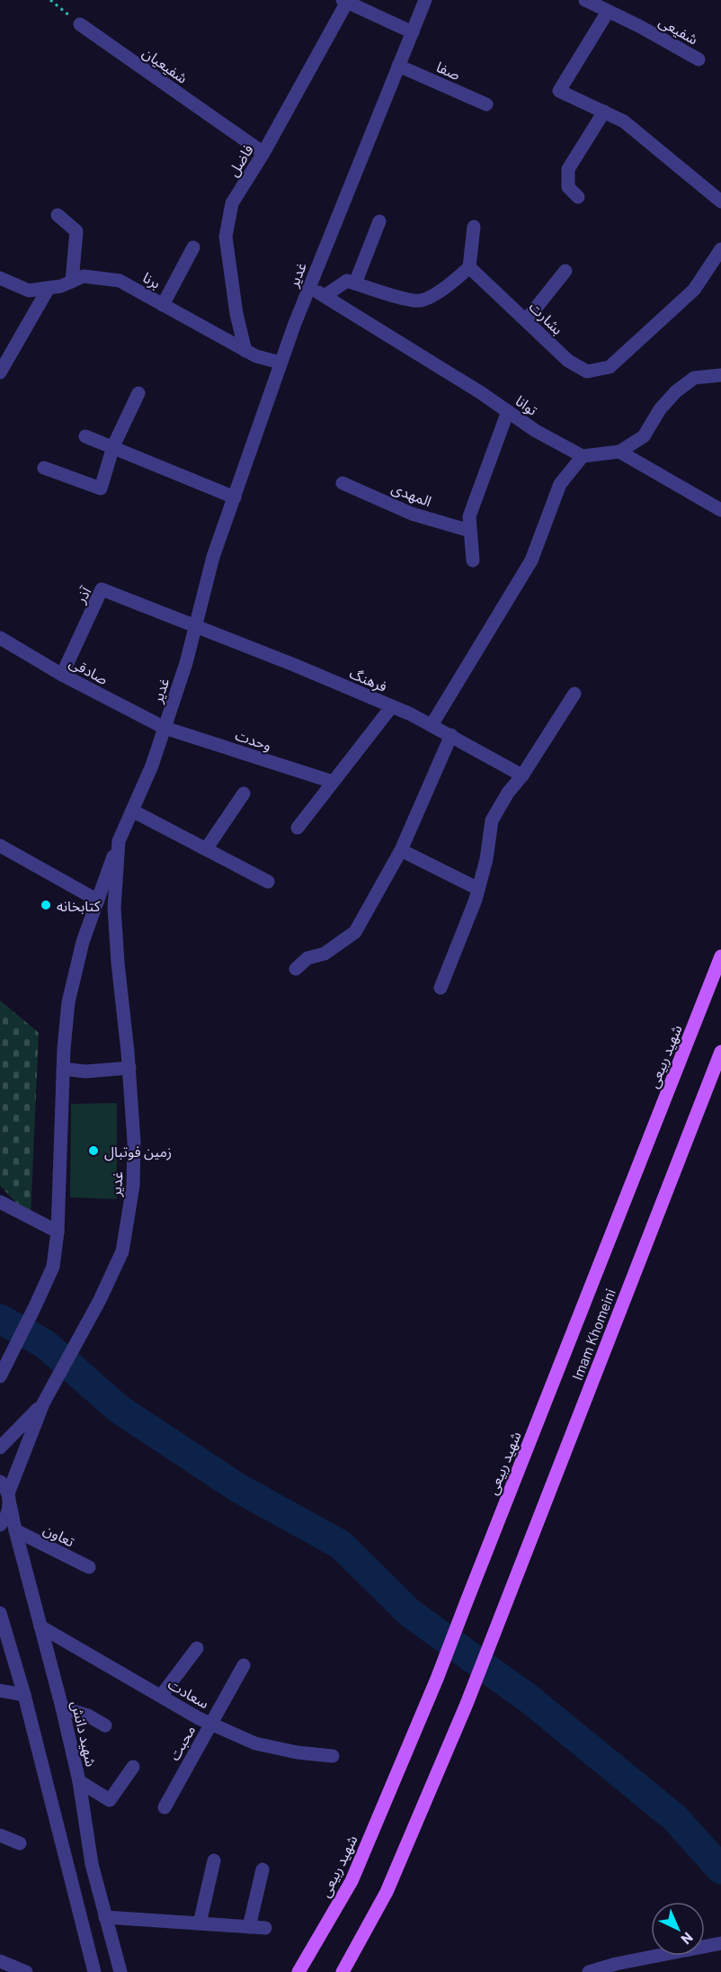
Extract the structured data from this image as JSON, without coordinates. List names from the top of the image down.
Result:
{
  "streets": {
    "main road": ["شهید ربیعی", "Imam Khomeini"],
    "street": [
      "شفیعی",
      "شفیعیان",
      "صفا",
      "فاضل",
      "غدیر",
      "برنا",
      "بشارت",
      "توانا",
      "المهدی",
      "آذر",
      "صادقی",
      "فرهنگ",
      "وحدت",
      "تعاون",
      "سعادت",
      "شهید دانش",
      "محبت"
    ]
  },
  "crossings": [
    ["شفیعیان", "فاضل"],
    ["صفا", "غدیر"],
    ["فاضل", "برنا"],
    ["غدیر", "برنا"],
    ["غدیر", "توانا"],
    ["غدیر", "آذر"],
    ["غدیر", "صادقی"],
    ["غدیر", "فرهنگ"],
    ["غدیر", "وحدت"],
    ["آذر", "صادقی"],
    ["آذر", "فرهنگ"],
    ["صادقی", "وحدت"],
    ["تعاون", "شهید دانش"],
    ["سعادت", "شهید دانش"],
    ["سعادت", "محبت"]
  ],
  "places": ["کتابخانه", "زمین فوتبال"],
  "north": "bottom right"
}
